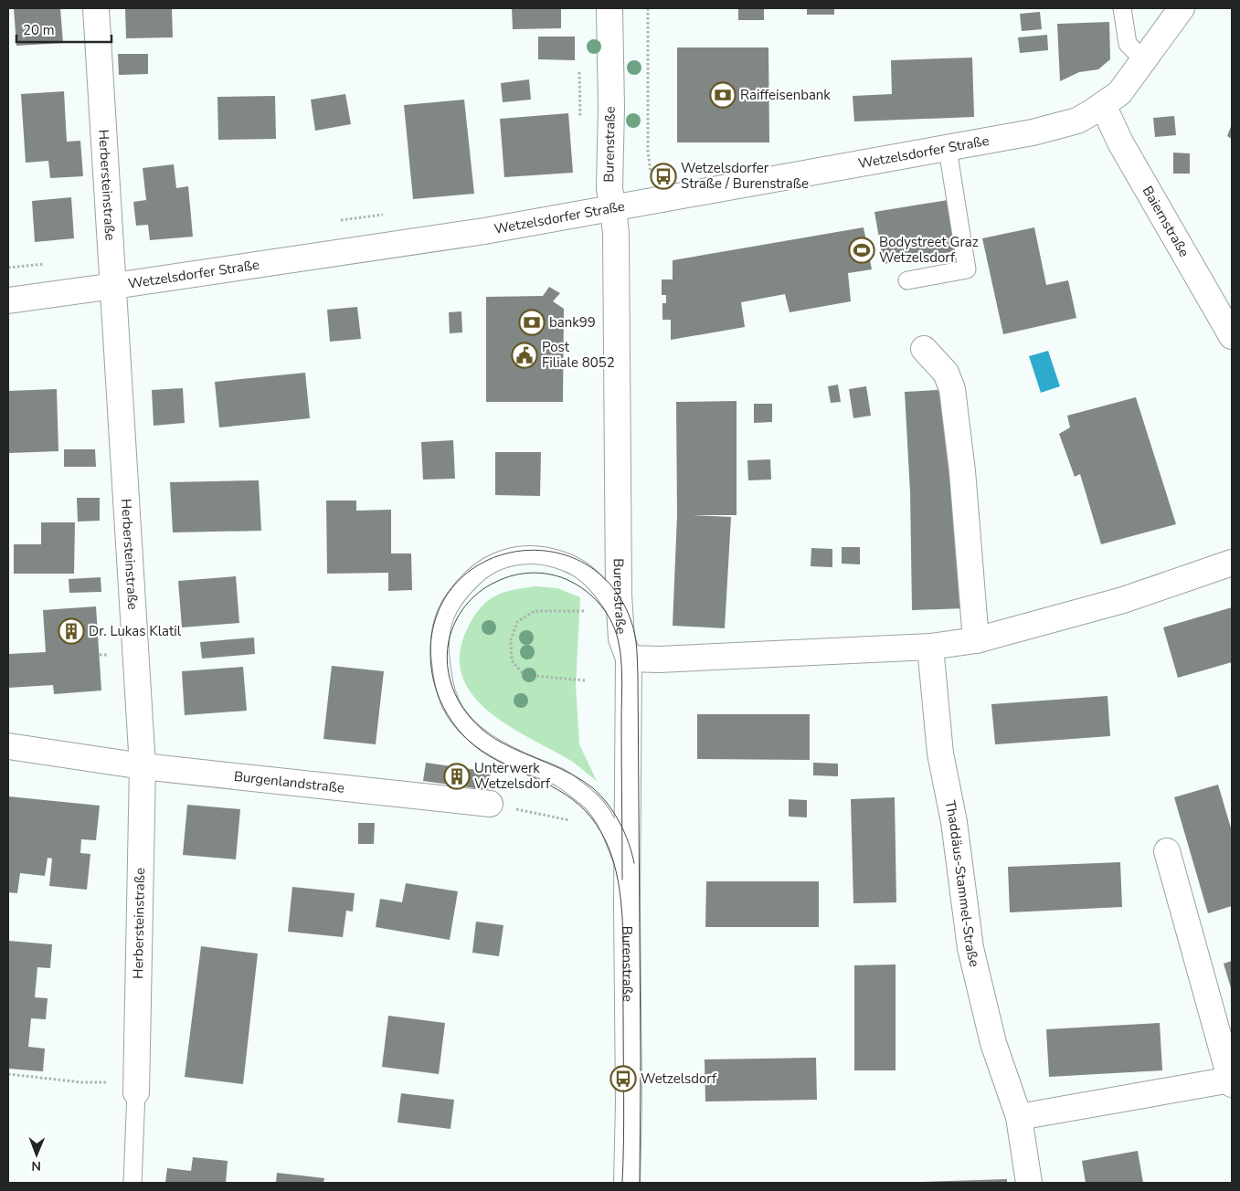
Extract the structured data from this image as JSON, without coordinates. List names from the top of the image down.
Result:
{
  "streets": {
    "street": [
      "Burenstraße",
      "Wetzelsdorfer Straße",
      "Herbersteinstraße",
      "Baiernstraße",
      "Burgenlandstraße",
      "Thaddäus-Stammel-Straße"
    ]
  },
  "crossings": [
    ["Burenstraße", "Wetzelsdorfer Straße"],
    ["Wetzelsdorfer Straße", "Herbersteinstraße"],
    ["Wetzelsdorfer Straße", "Baiernstraße"],
    ["Herbersteinstraße", "Burgenlandstraße"]
  ],
  "places": {
    "bank": ["Raiffeisenbank", "bank99"],
    "bus stop": ["Wetzelsdorfer Straße / Burenstraße", "Wetzelsdorf"],
    "sports": ["Bodystreet Graz Wetzelsdorf"],
    "public building": ["Post Filiale 8052"],
    "building": ["Dr. Lukas Klatil", "Unterwerk Wetzelsdorf"]
  },
  "scale_bar": "20 m",
  "north": "bottom"
}
